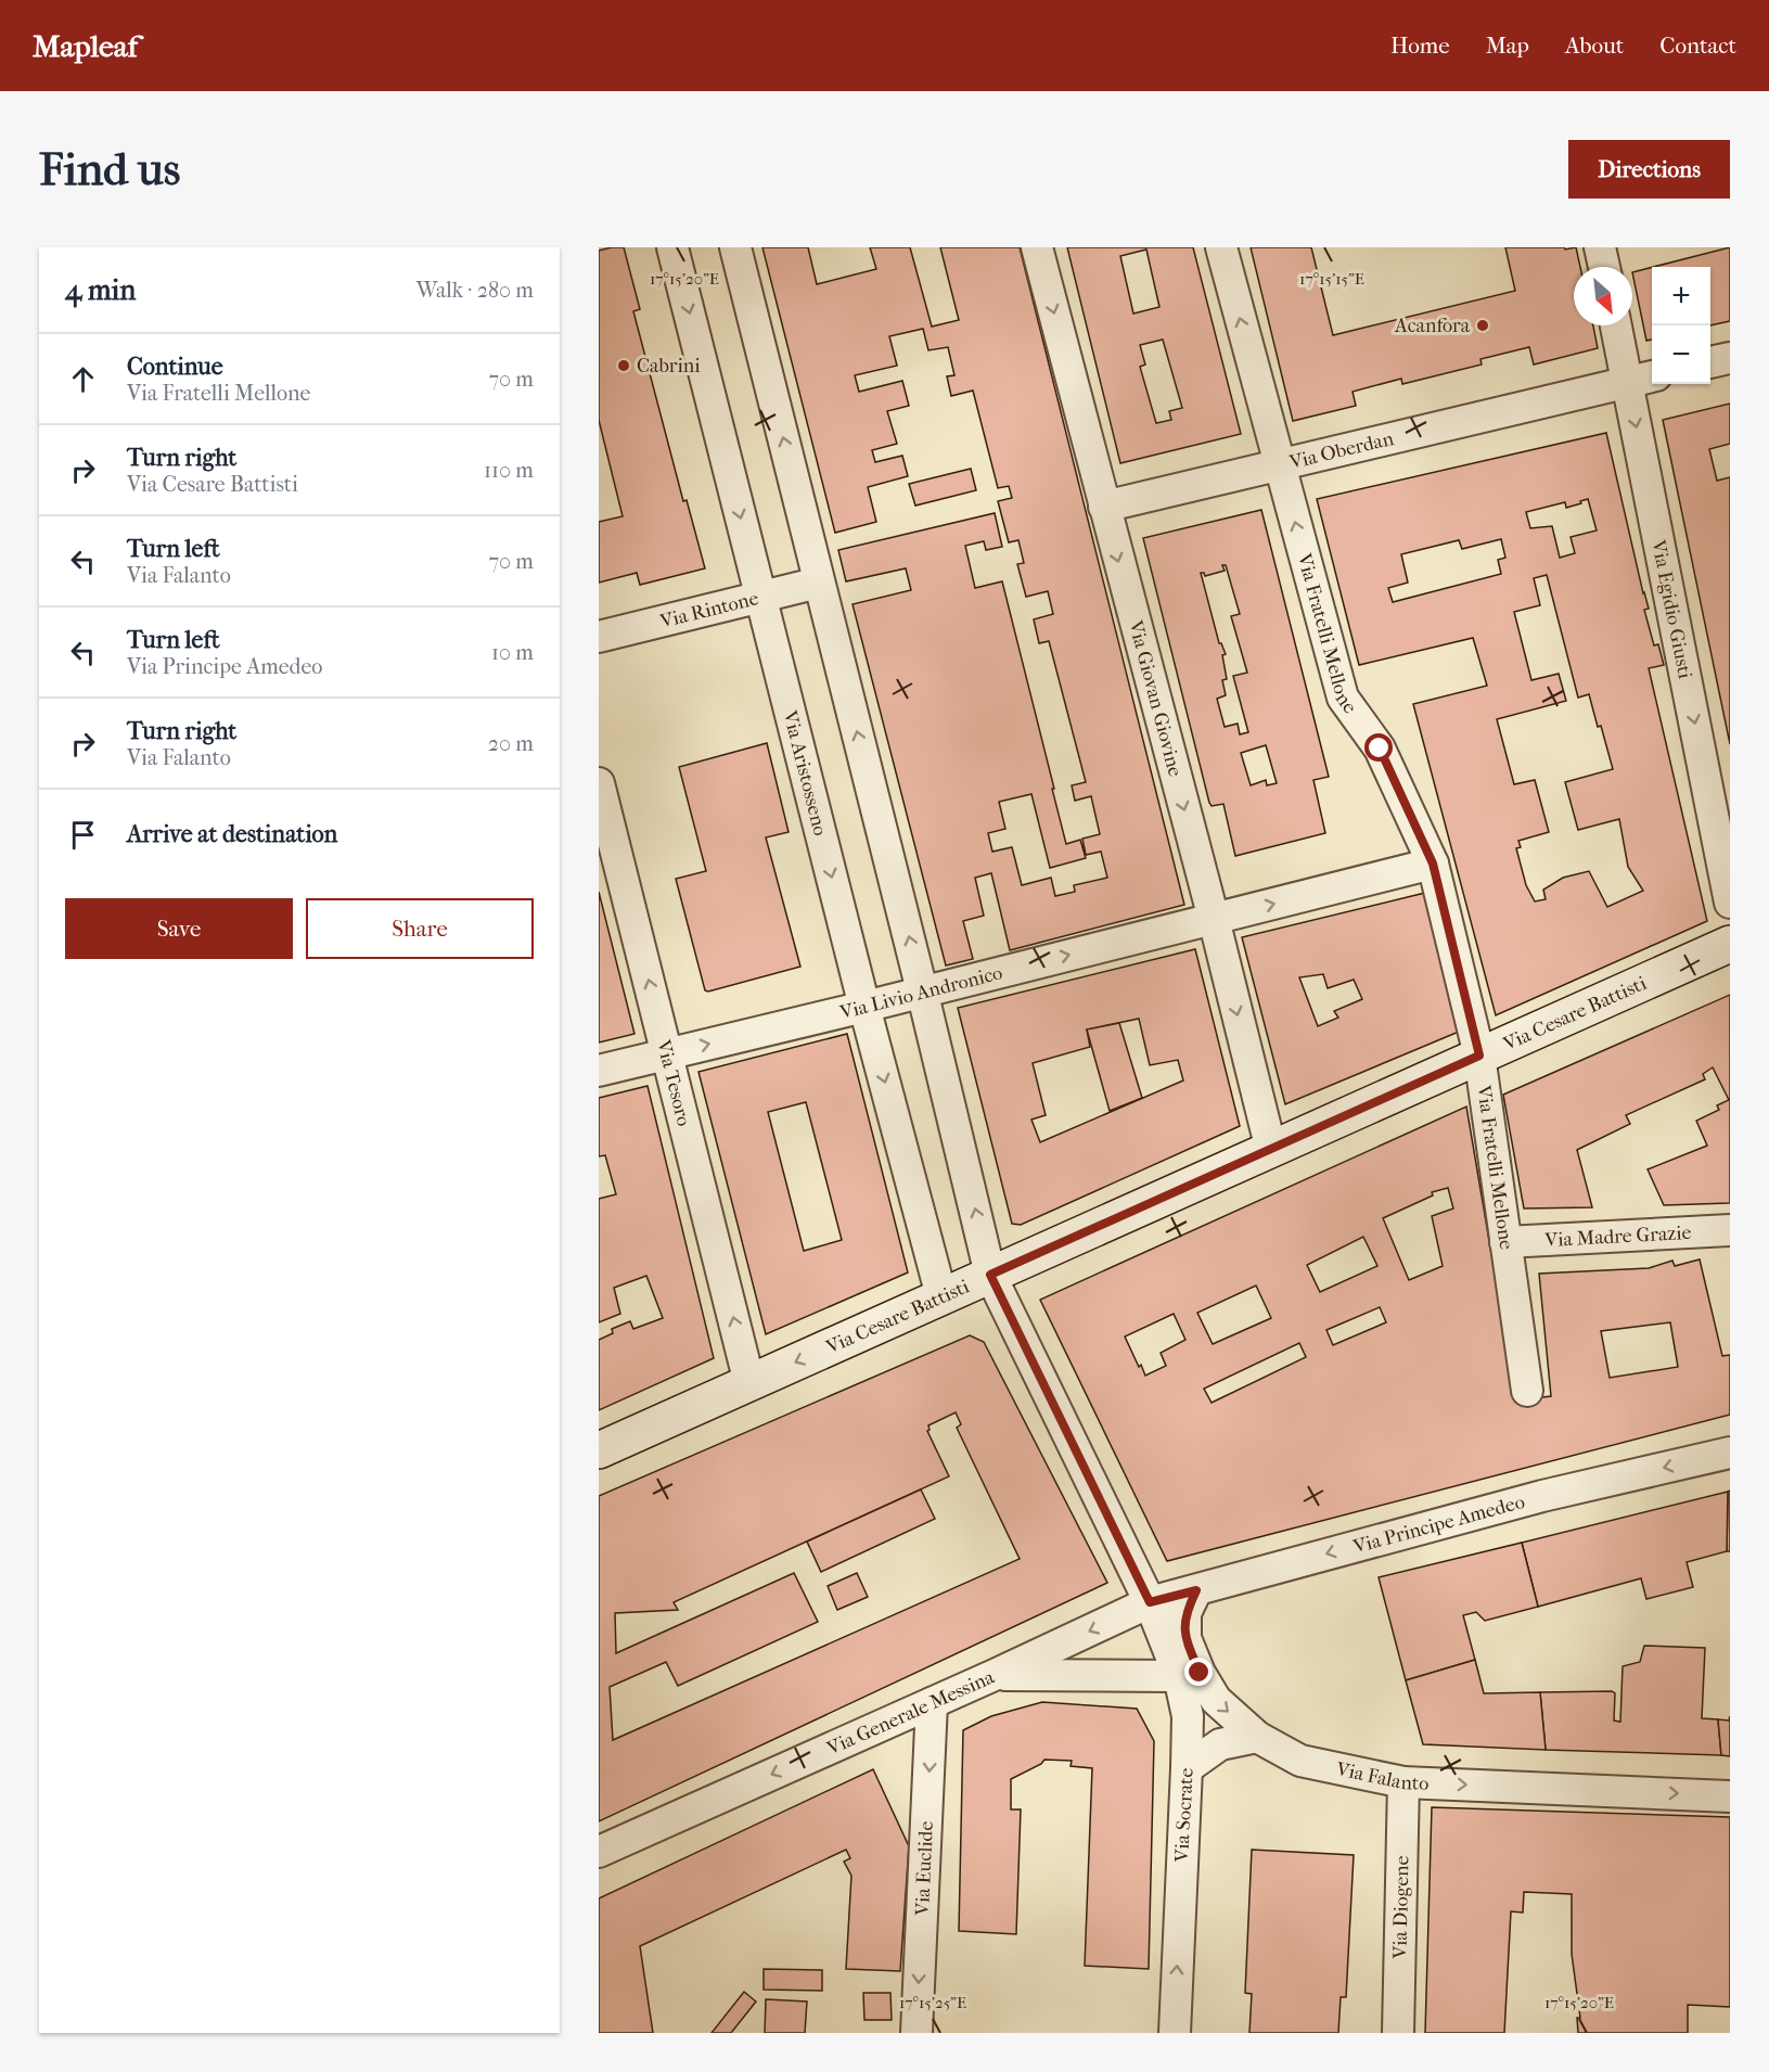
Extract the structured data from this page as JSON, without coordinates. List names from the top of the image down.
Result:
{
  "streets": {
    "main road": ["Via Cesare Battisti"],
    "street": [
      "Via Oberdan",
      "Via Rintone",
      "Via Egidio Giusti",
      "Via Fratelli Mellone",
      "Via Giovan Giovine",
      "Via Aristosseno",
      "Via Livio Andronico",
      "Via Tesoro",
      "Via Madre Grazie",
      "Via Principe Amedeo",
      "Via Generale Messina",
      "Via Falanto",
      "Via Socrate",
      "Via Euclide",
      "Via Diogene"
    ]
  },
  "crossings": [
    ["Via Oberdan", "Via Egidio Giusti"],
    ["Via Oberdan", "Via Fratelli Mellone"],
    ["Via Oberdan", "Via Giovan Giovine"],
    ["Via Rintone", "Via Aristosseno"],
    ["Via Fratelli Mellone", "Via Livio Andronico"],
    ["Via Fratelli Mellone", "Via Cesare Battisti"],
    ["Via Fratelli Mellone", "Via Madre Grazie"],
    ["Via Giovan Giovine", "Via Livio Andronico"],
    ["Via Giovan Giovine", "Via Cesare Battisti"],
    ["Via Aristosseno", "Via Livio Andronico"],
    ["Via Aristosseno", "Via Cesare Battisti"],
    ["Via Livio Andronico", "Via Tesoro"],
    ["Via Cesare Battisti", "Via Tesoro"],
    ["Via Principe Amedeo", "Via Generale Messina"],
    ["Via Principe Amedeo", "Via Falanto"],
    ["Via Principe Amedeo", "Via Socrate"],
    ["Via Generale Messina", "Via Socrate"],
    ["Via Generale Messina", "Via Euclide"],
    ["Via Falanto", "Via Diogene"]
  ],
  "one_way": [
    "Via Egidio Giusti",
    "Via Fratelli Mellone",
    "Via Giovan Giovine",
    "Via Livio Andronico",
    "Via Principe Amedeo",
    "Via Socrate",
    "Via Euclide"
  ],
  "places": ["Acanfora", "Cabrini"],
  "north": "bottom right",
  "page": {
    "header": "Mapleaf",
    "nav": [
      "Home",
      "Map",
      "About",
      "Contact"
    ],
    "buttons": [
      "Directions",
      ["Save", "Share"]
    ],
    "title": "Find us",
    "heading": ["4 min", "Walk · 280 m"],
    "map_buttons": ["+", "−"],
    "list": [
      ["Continue", "Via Fratelli Mellone", "70 m"],
      ["Turn right", "Via Cesare Battisti", "110 m"],
      ["Turn left", "Via Falanto", "70 m"],
      ["Turn left", "Via Principe Amedeo", "10 m"],
      ["Turn right", "Via Falanto", "20 m"],
      "Arrive at destination"
    ]
  },
  "coordinates": ["17°15'20\"E", "17°15'15\"E", "17°15'25\"E"]
}
